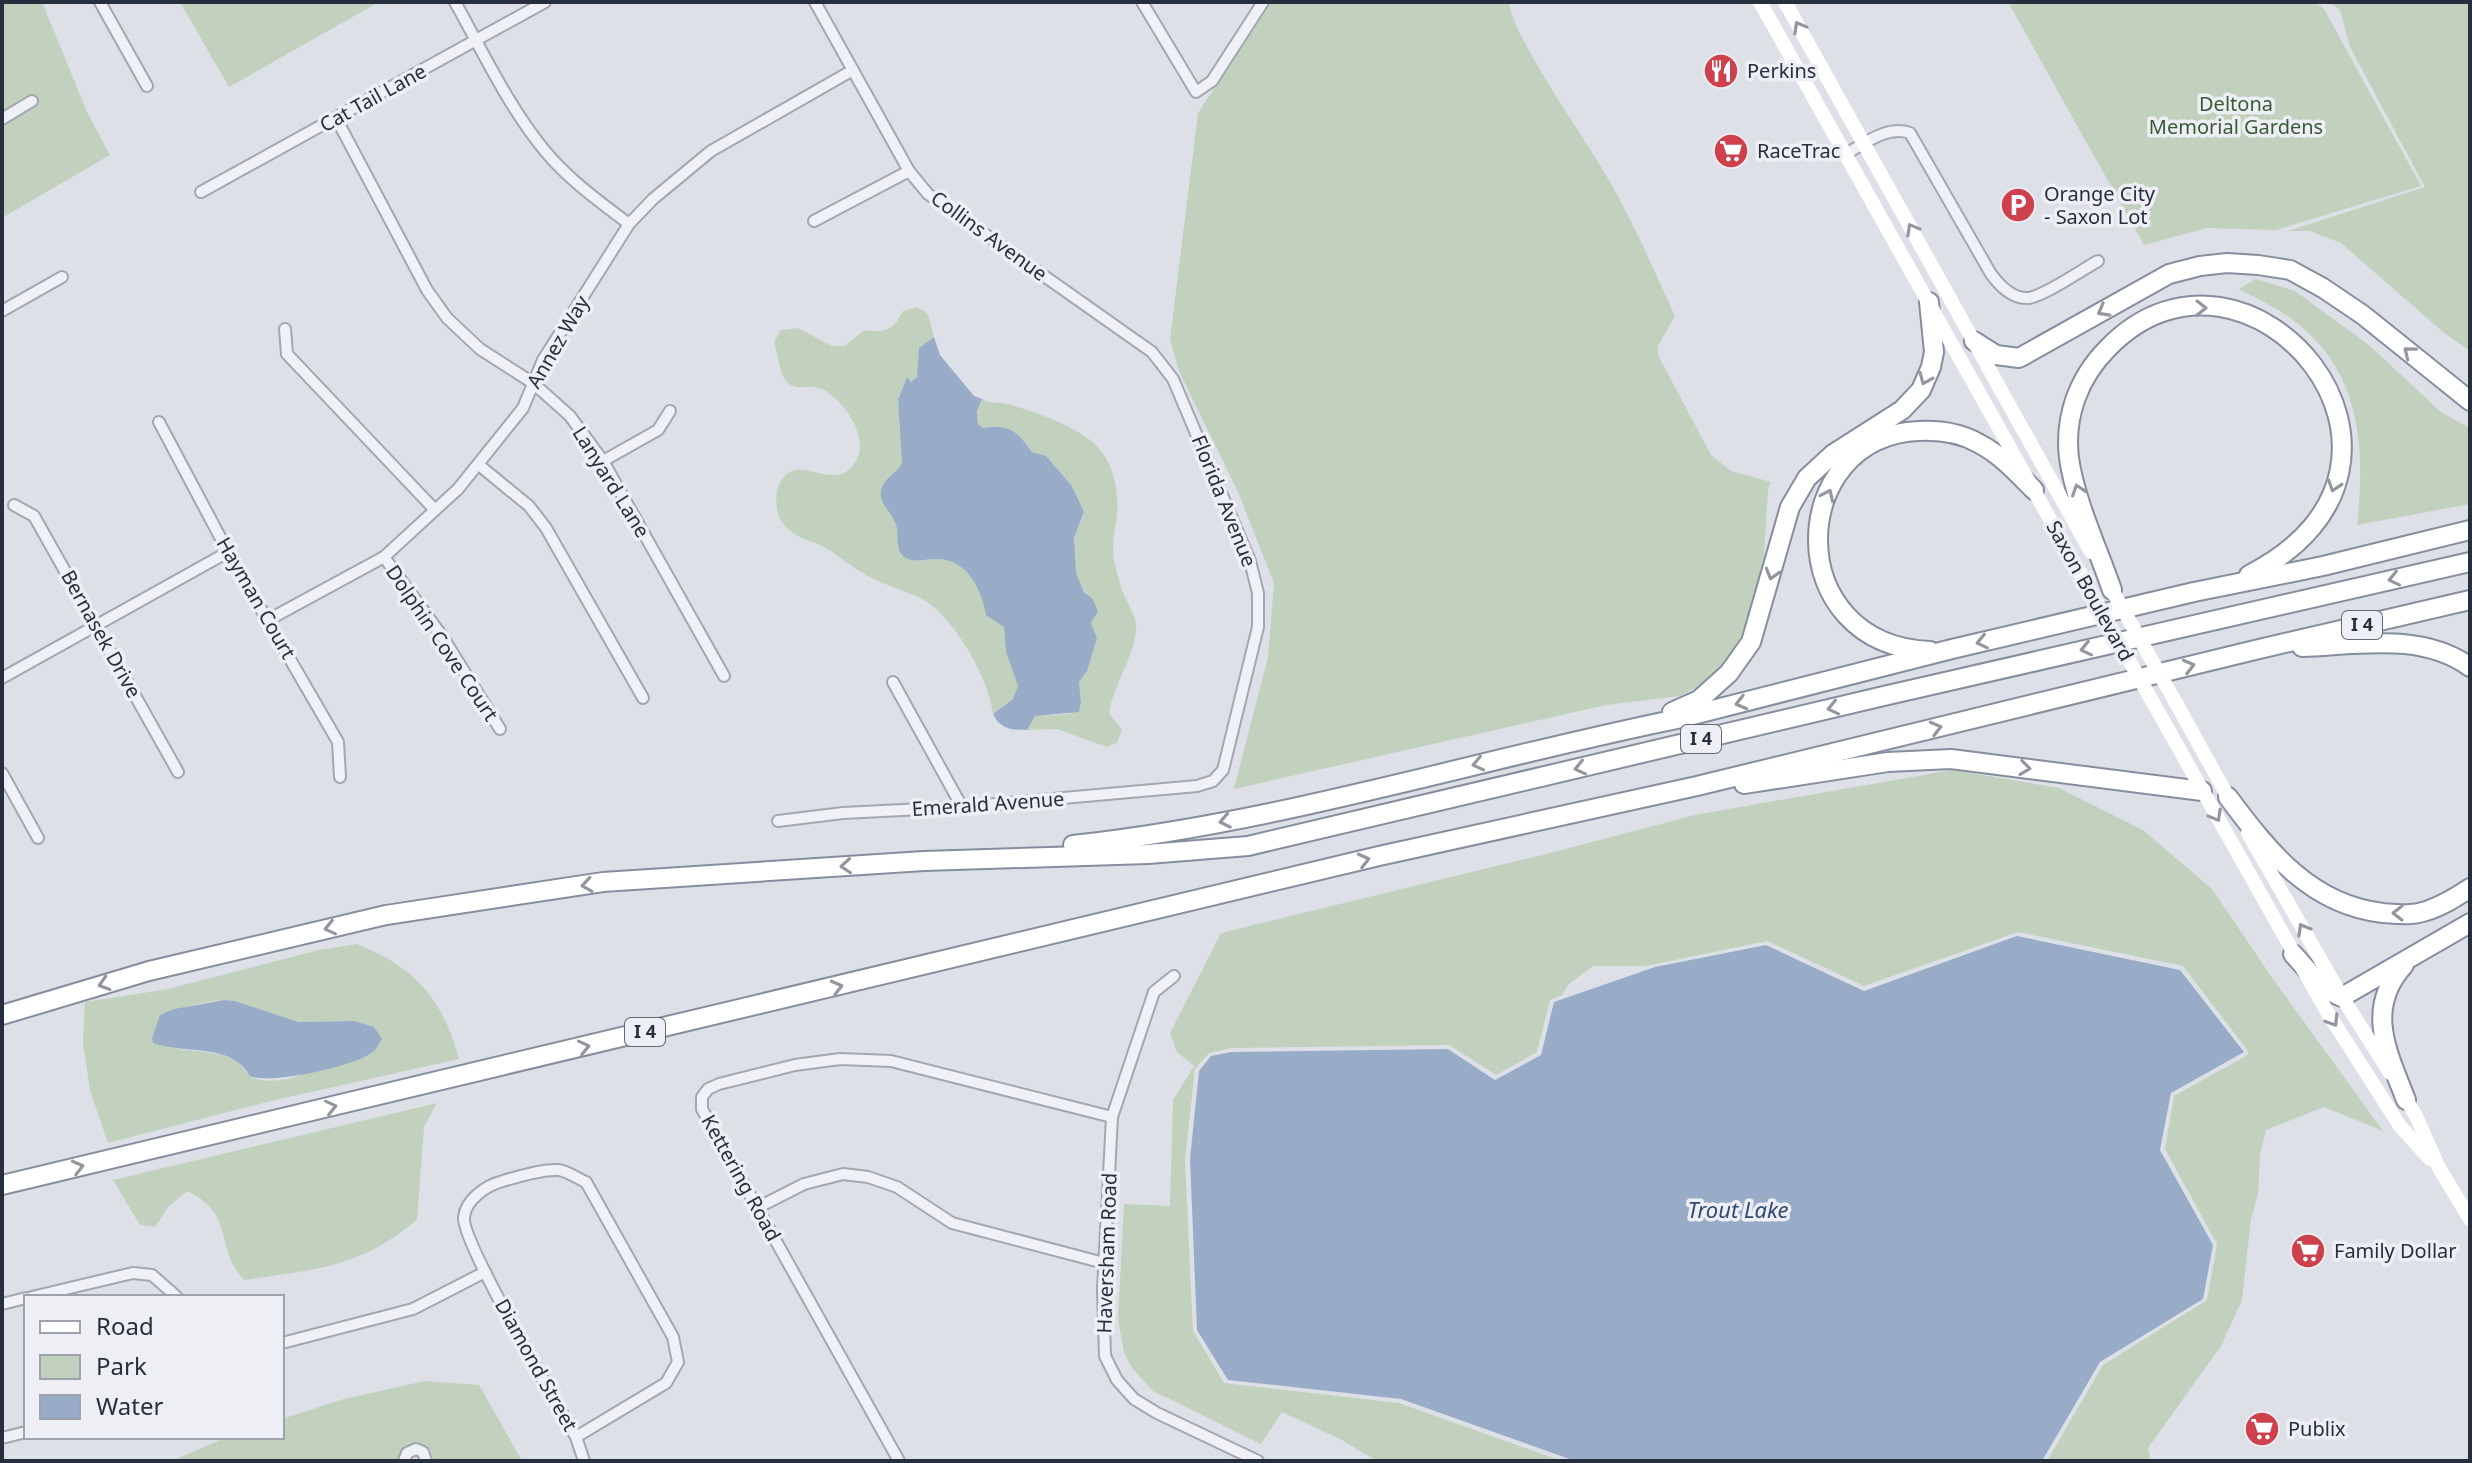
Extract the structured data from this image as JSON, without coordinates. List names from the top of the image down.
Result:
{
  "streets": {
    "highway": ["I 4"],
    "main road": ["Saxon Boulevard"],
    "street": [
      "Cat Tail Lane",
      "Collins Avenue",
      "Annez Way",
      "Lanyard Lane",
      "Florida Avenue",
      "Hayman Court",
      "Bernasek Drive",
      "Dolphin Cove Court",
      "Emerald Avenue",
      "Kettering Road",
      "Haversham Road",
      "Diamond Street"
    ]
  },
  "crossings": [
    ["Cat Tail Lane", "Lanyard Lane"],
    ["Collins Avenue", "Annez Way"],
    ["Collins Avenue", "Florida Avenue"],
    ["Annez Way", "Lanyard Lane"],
    ["Annez Way", "Hayman Court"],
    ["Annez Way", "Dolphin Cove Court"],
    ["Florida Avenue", "Emerald Avenue"],
    ["Kettering Road", "Haversham Road"]
  ],
  "water": ["Trout Lake"],
  "parks": ["Deltona Memorial Gardens"],
  "places": {
    "restaurant": ["Perkins"],
    "supermarket": ["RaceTrac", "Family Dollar", "Publix"],
    "parking": ["Orange City - Saxon Lot"]
  },
  "legend": ["Road", "Park", "Water"]
}
